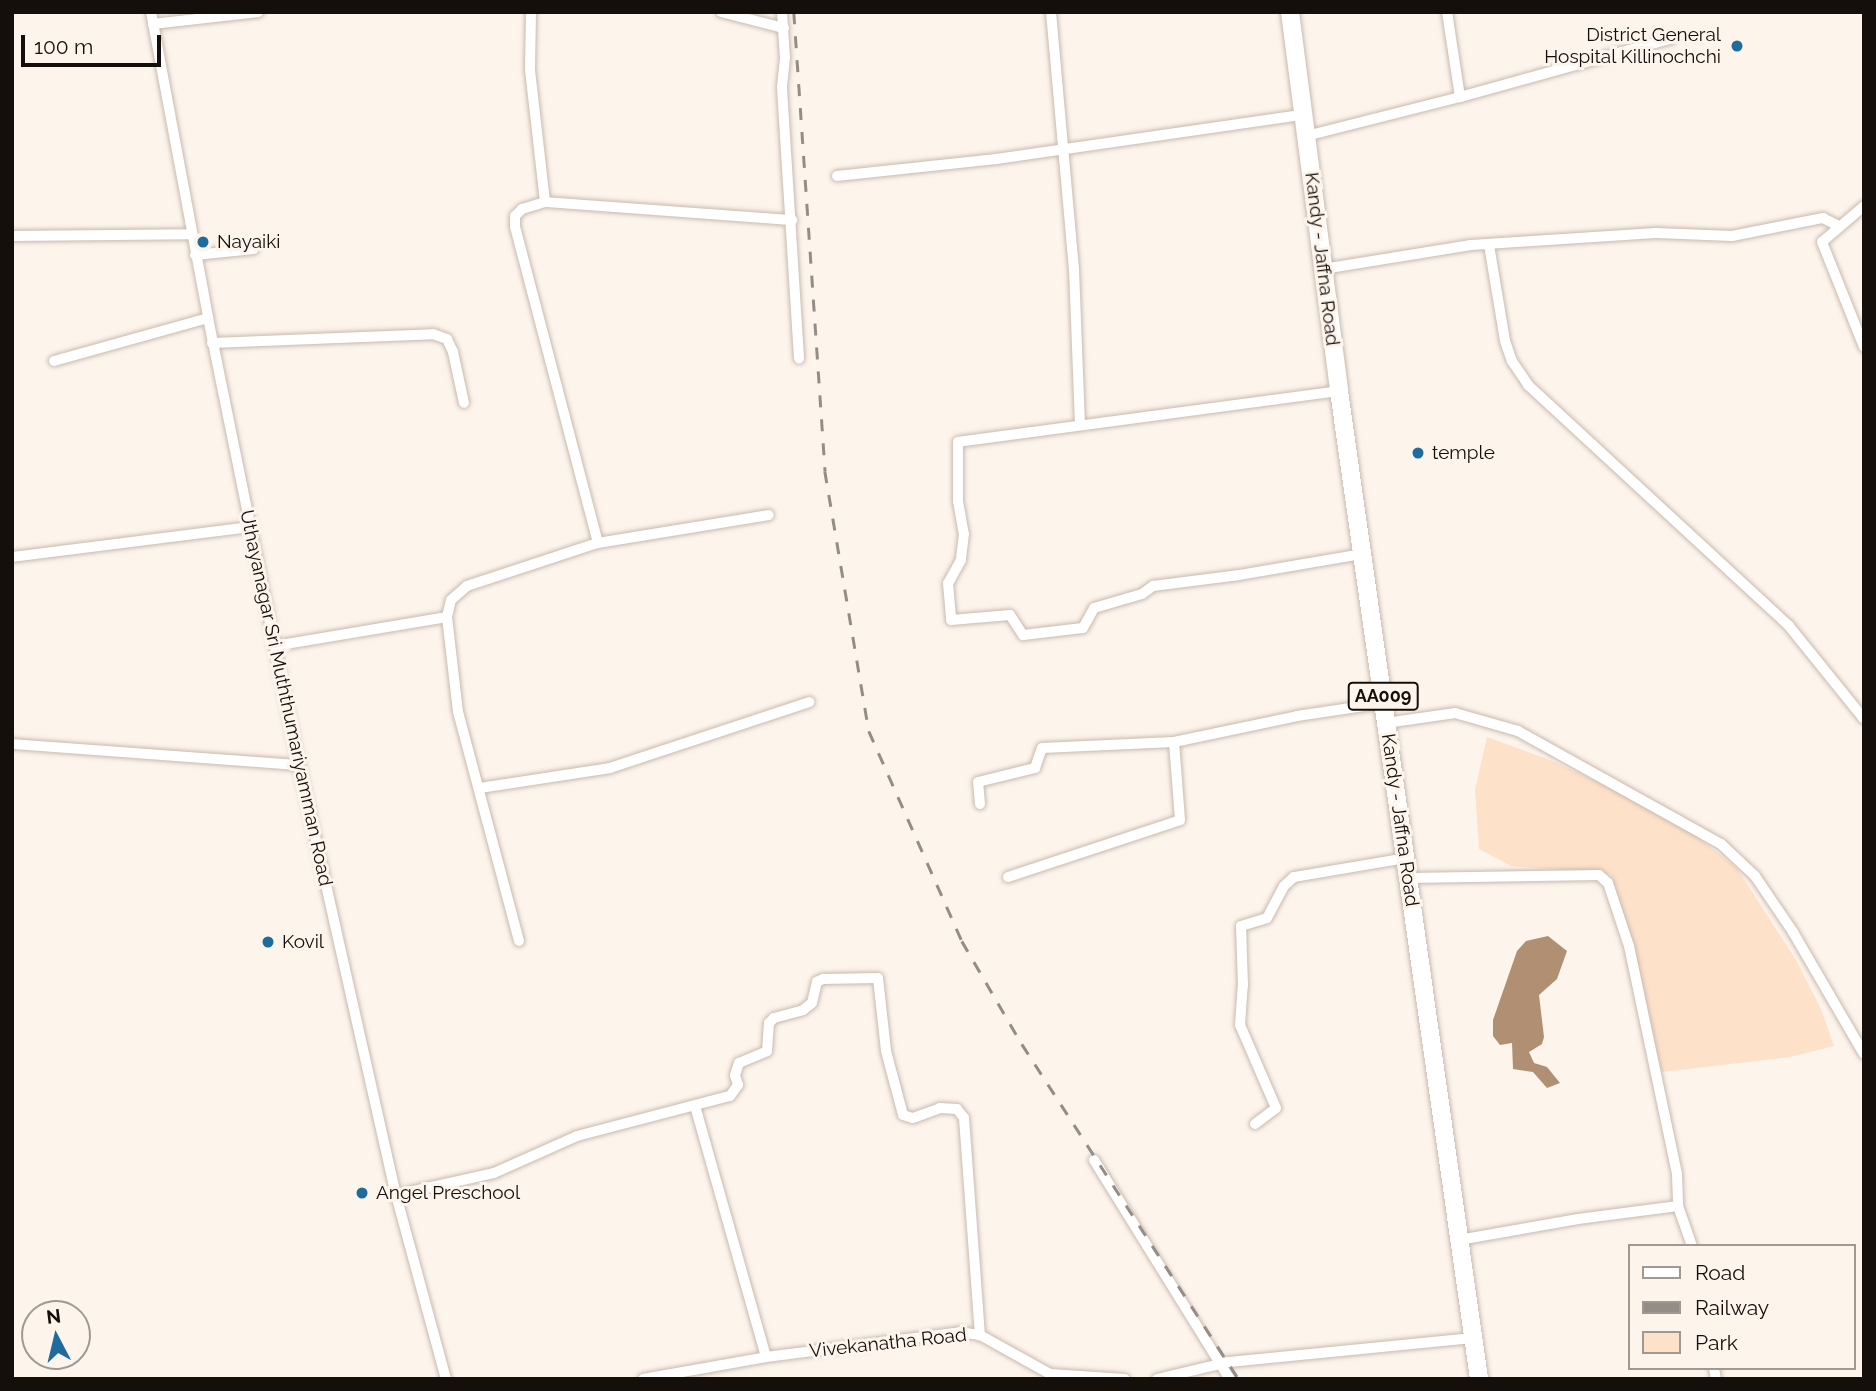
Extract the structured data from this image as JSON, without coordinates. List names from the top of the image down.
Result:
{
  "streets": {
    "highway": ["Kandy - Jaffna Road", "AA009"],
    "street": ["Uthayanagar Sri Muththumariyamman Road", "Vivekanatha Road"]
  },
  "places": [
    "District General Hospital Killinochchi",
    "Nayaiki",
    "temple",
    "Kovil",
    "Angel Preschool"
  ],
  "legend": ["Road", "Railway", "Park"],
  "scale_bar": "100 m",
  "north": "top"
}
